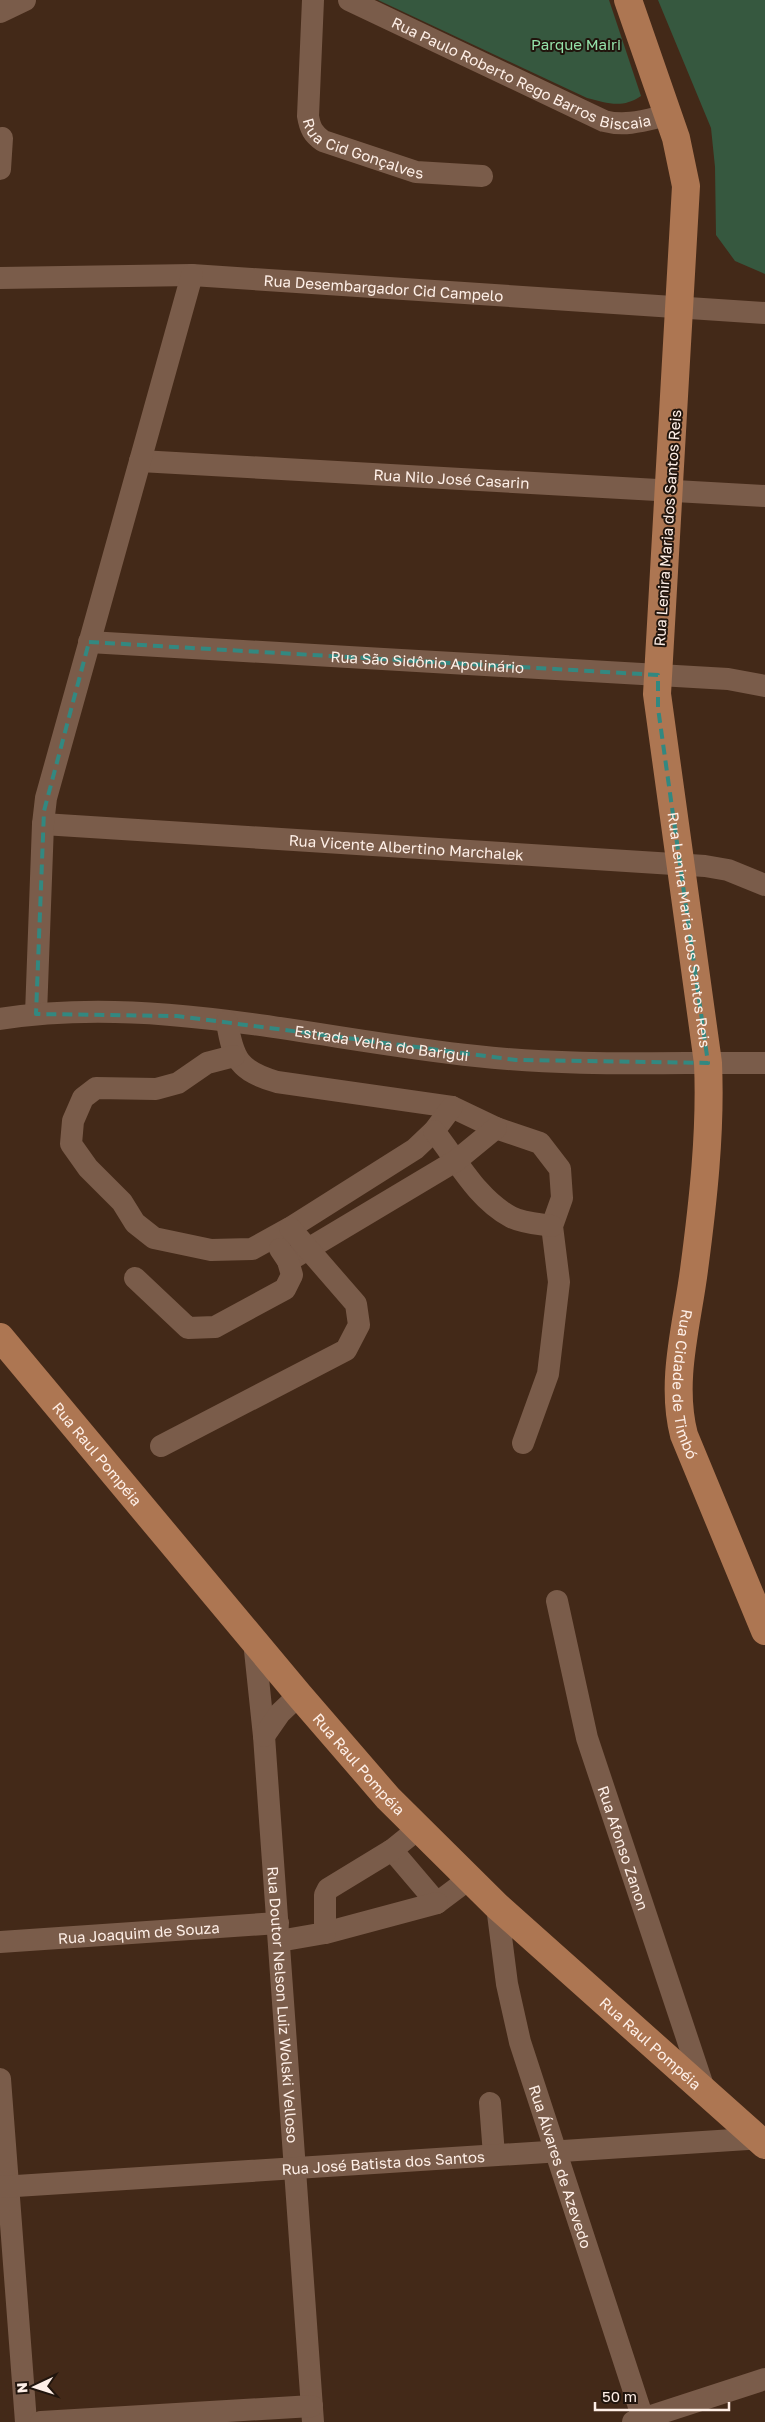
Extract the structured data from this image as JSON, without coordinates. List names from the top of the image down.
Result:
{
  "streets": {
    "main road": ["Rua Lenira Maria dos Santos Reis", "Rua Cidade de Timbó", "Rua Raul Pompéia"],
    "street": [
      "Rua Paulo Roberto Rego Barros Biscaia",
      "Rua Cid Gonçalves",
      "Rua Desembargador Cid Campelo",
      "Rua Nilo José Casarin",
      "Rua São Sidônio Apolinário",
      "Rua Vicente Albertino Marchalek",
      "Estrada Velha do Barigui",
      "Rua Afonso Zanon",
      "Rua Joaquim de Souza",
      "Rua Doutor Nelson Luiz Wolski Velloso",
      "Rua José Batista dos Santos",
      "Rua Álvares de Azevedo"
    ]
  },
  "crossings": [
    ["Rua Paulo Roberto Rego Barros Biscaia", "Rua Lenira Maria dos Santos Reis"],
    ["Rua Desembargador Cid Campelo", "Rua Lenira Maria dos Santos Reis"],
    ["Rua Nilo José Casarin", "Rua Lenira Maria dos Santos Reis"],
    ["Rua Lenira Maria dos Santos Reis", "Rua São Sidônio Apolinário"],
    ["Rua Lenira Maria dos Santos Reis", "Rua Vicente Albertino Marchalek"],
    ["Rua Lenira Maria dos Santos Reis", "Estrada Velha do Barigui"],
    ["Rua Lenira Maria dos Santos Reis", "Rua Cidade de Timbó"],
    ["Estrada Velha do Barigui", "Rua Cidade de Timbó"],
    ["Rua Raul Pompéia", "Rua Afonso Zanon"],
    ["Rua Raul Pompéia", "Rua Doutor Nelson Luiz Wolski Velloso"],
    ["Rua Raul Pompéia", "Rua José Batista dos Santos"],
    ["Rua Raul Pompéia", "Rua Álvares de Azevedo"],
    ["Rua Joaquim de Souza", "Rua Doutor Nelson Luiz Wolski Velloso"],
    ["Rua Doutor Nelson Luiz Wolski Velloso", "Rua José Batista dos Santos"],
    ["Rua José Batista dos Santos", "Rua Álvares de Azevedo"]
  ],
  "parks": ["Parque Mairi"],
  "scale_bar": "50 m",
  "north": "left"
}
